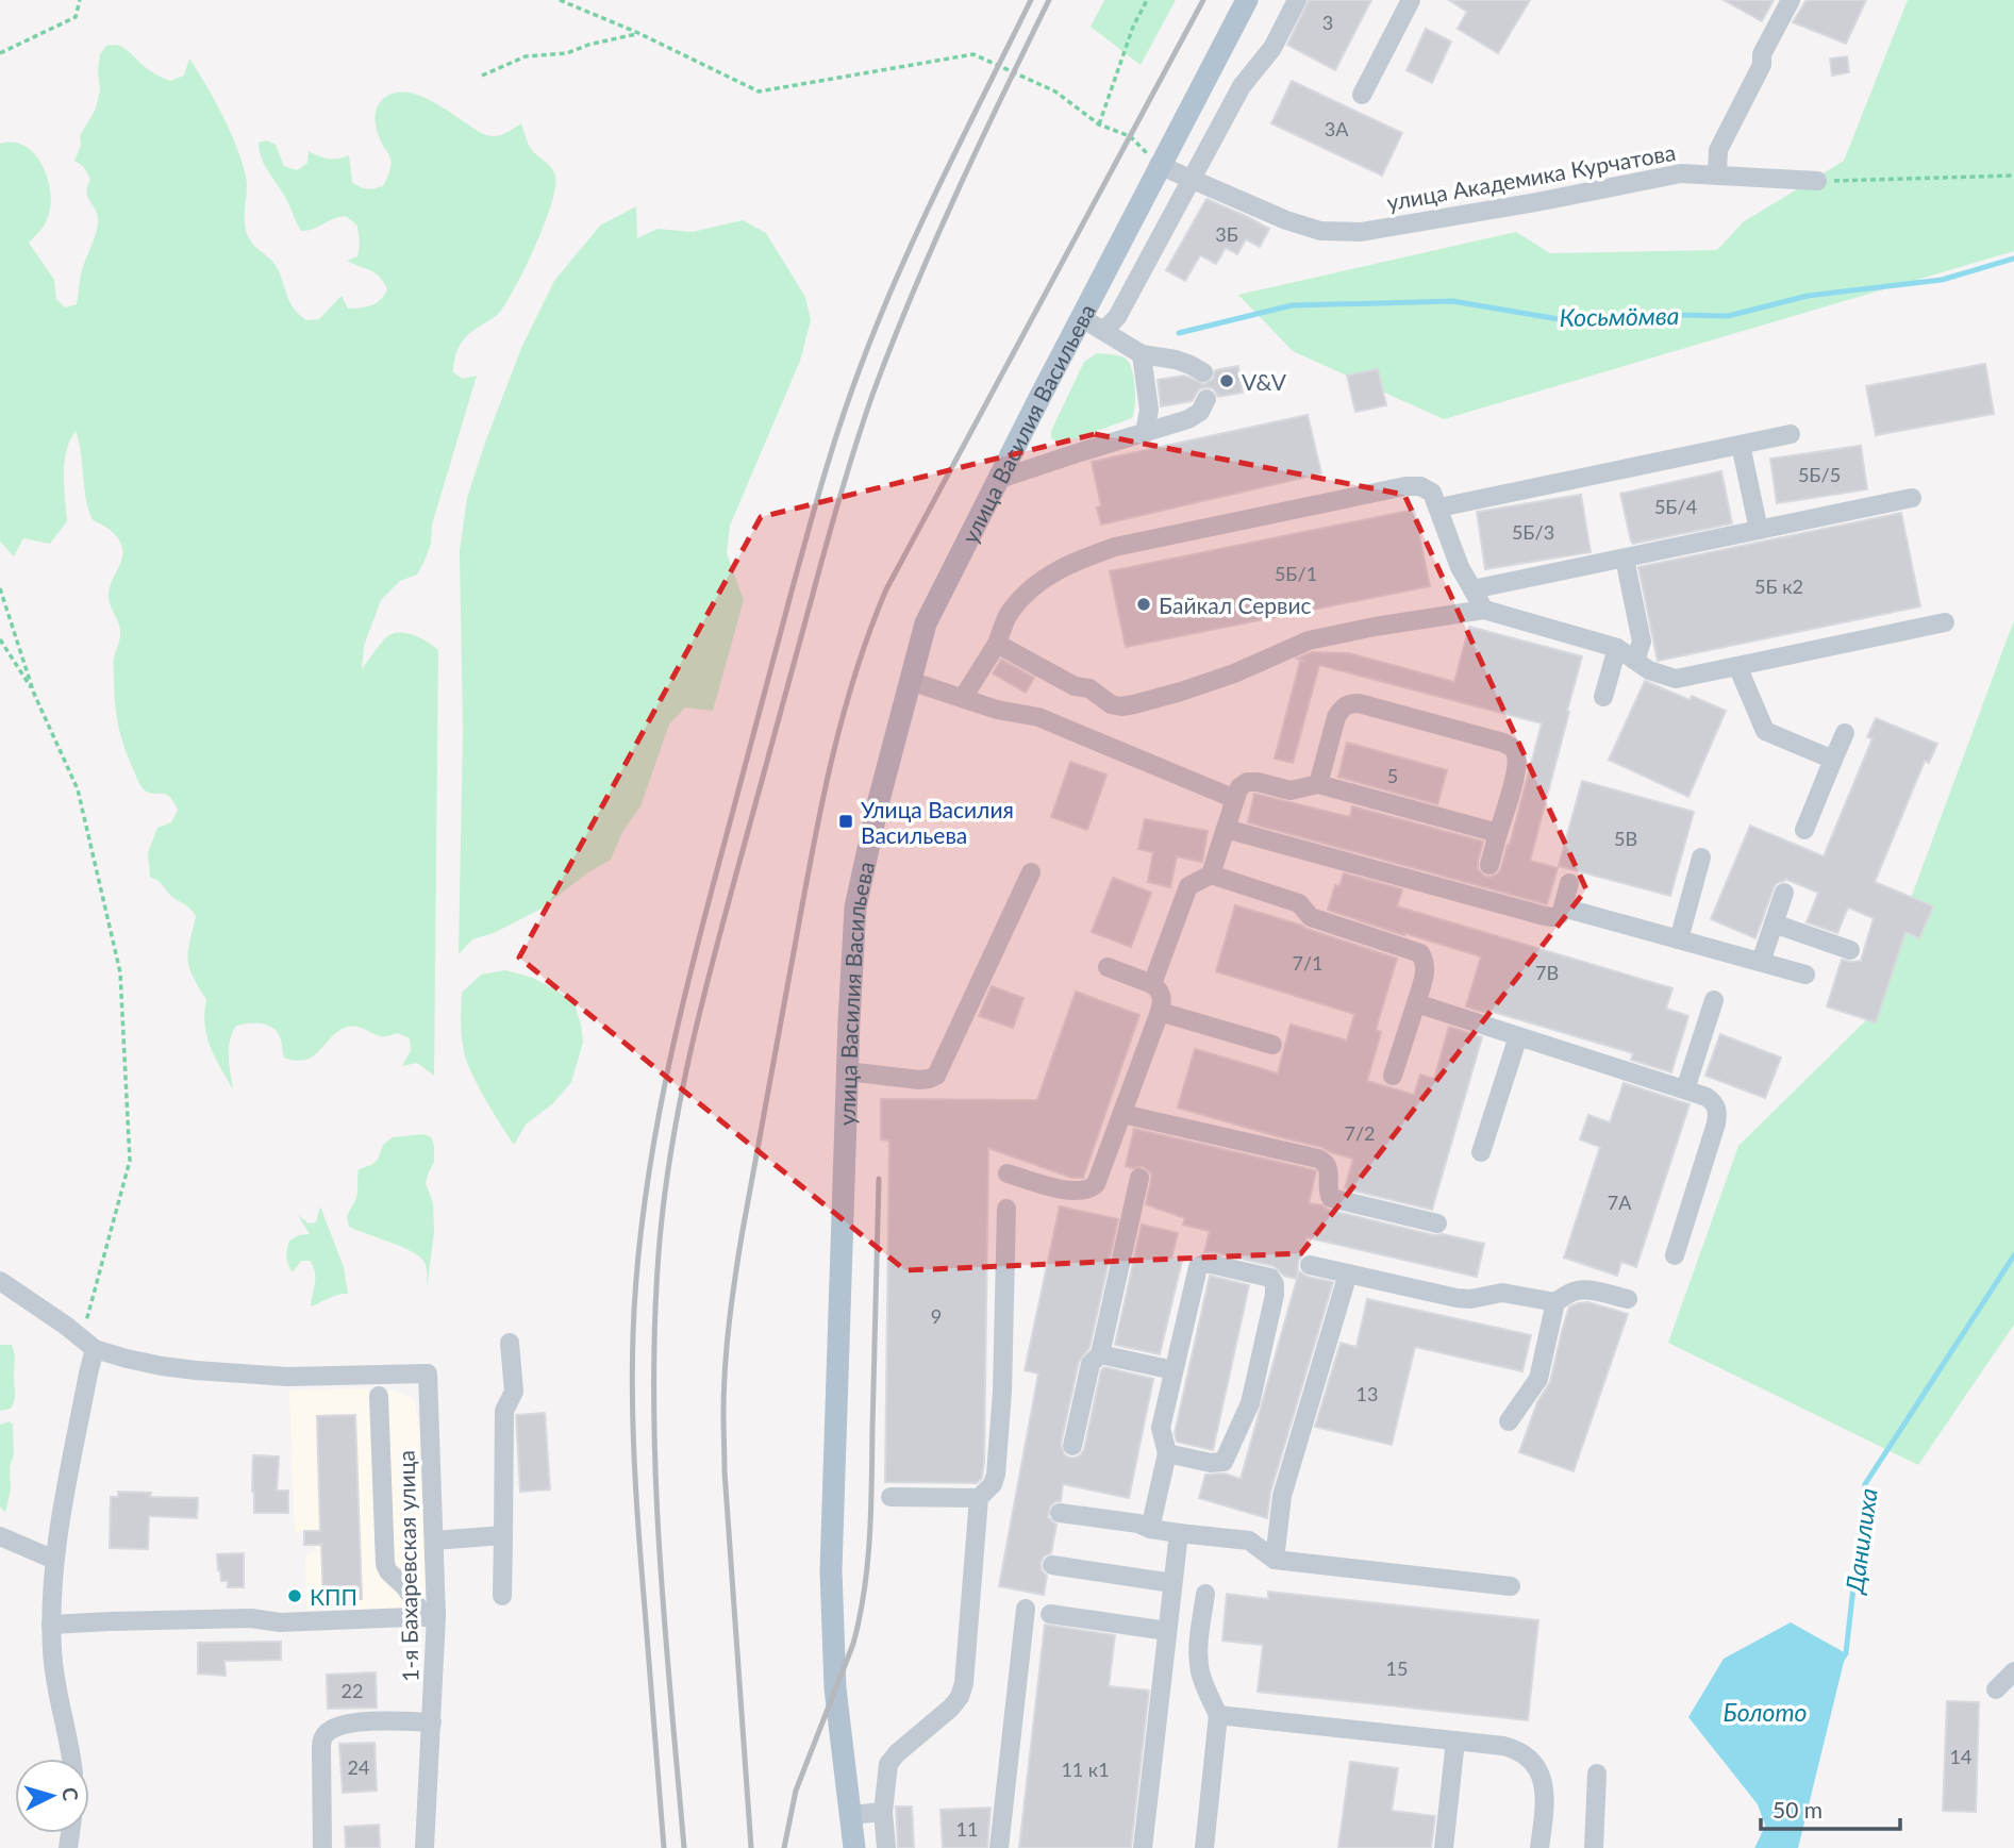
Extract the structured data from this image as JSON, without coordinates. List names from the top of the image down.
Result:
{
  "streets": {
    "main road": ["улица Василия Васильева"],
    "street": ["улица Академика Курчатова", "1-я Бахаревская улица"]
  },
  "crossings": [
    ["улица Академика Курчатова", "улица Василия Васильева"]
  ],
  "water": ["Косьмӧмва", "Данилиха", "Болото"],
  "places": {
    "other": ["V&V", "Байкал Сервис", "КПП"],
    "transit": ["Улица Василия Васильева"]
  },
  "house_numbers": [
    "3",
    "3А",
    "3Б",
    "5Б/5",
    "5Б/4",
    "5Б/3",
    "5Б/1",
    "5Б к2",
    "5",
    "5В",
    "7/1",
    "7В",
    "7/2",
    "7А",
    "9",
    "13",
    "15",
    "22",
    "14",
    "24",
    "11 к1",
    "11"
  ],
  "scale_bar": "50 m",
  "north": "right"
}
